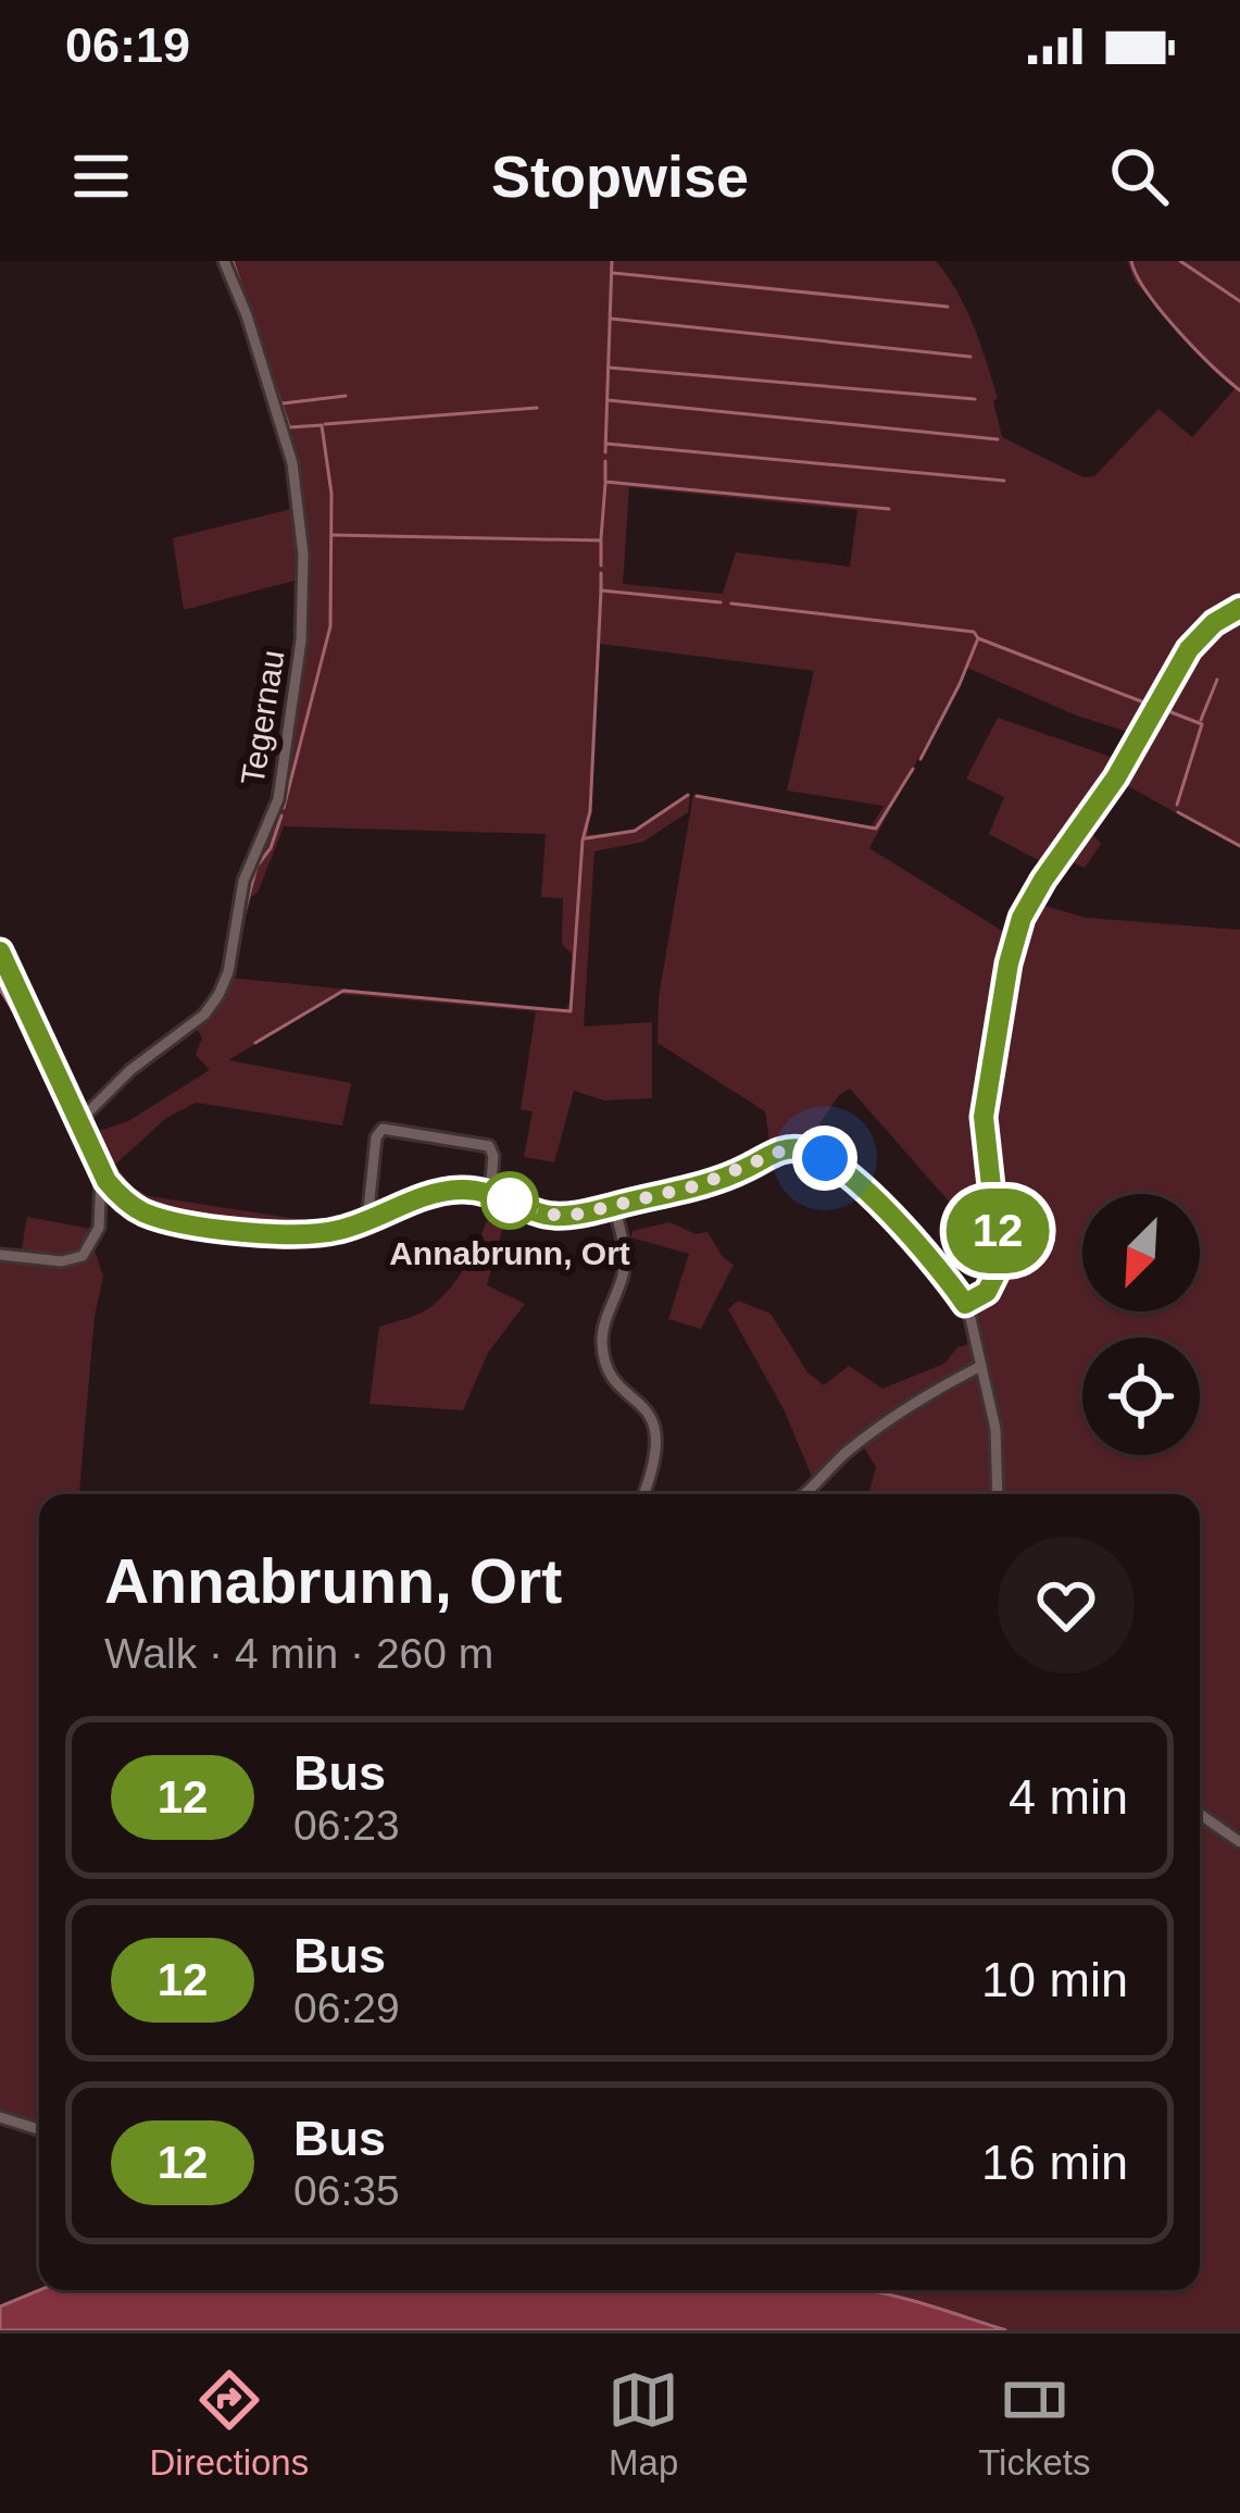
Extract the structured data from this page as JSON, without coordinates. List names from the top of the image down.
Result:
{
  "streets": {
    "street": ["Tegernau"]
  },
  "places": ["Annabrunn, Ort"],
  "lines": ["bus line 12"],
  "north": "bottom left",
  "page": {
    "status": "06:19",
    "header": "Stopwise",
    "on_map": "12",
    "heading": ["Annabrunn, Ort", "Walk · 4 min · 260 m"],
    "list": [
      {
        "mark": "12",
        "name": "Bus",
        "note": "06:23",
        "value": "4 min"
      },
      {
        "mark": "12",
        "name": "Bus",
        "note": "06:29",
        "value": "10 min"
      },
      {
        "mark": "12",
        "name": "Bus",
        "note": "06:35",
        "value": "16 min"
      }
    ],
    "tabs": ["Directions", "Map", "Tickets"]
  }
}
